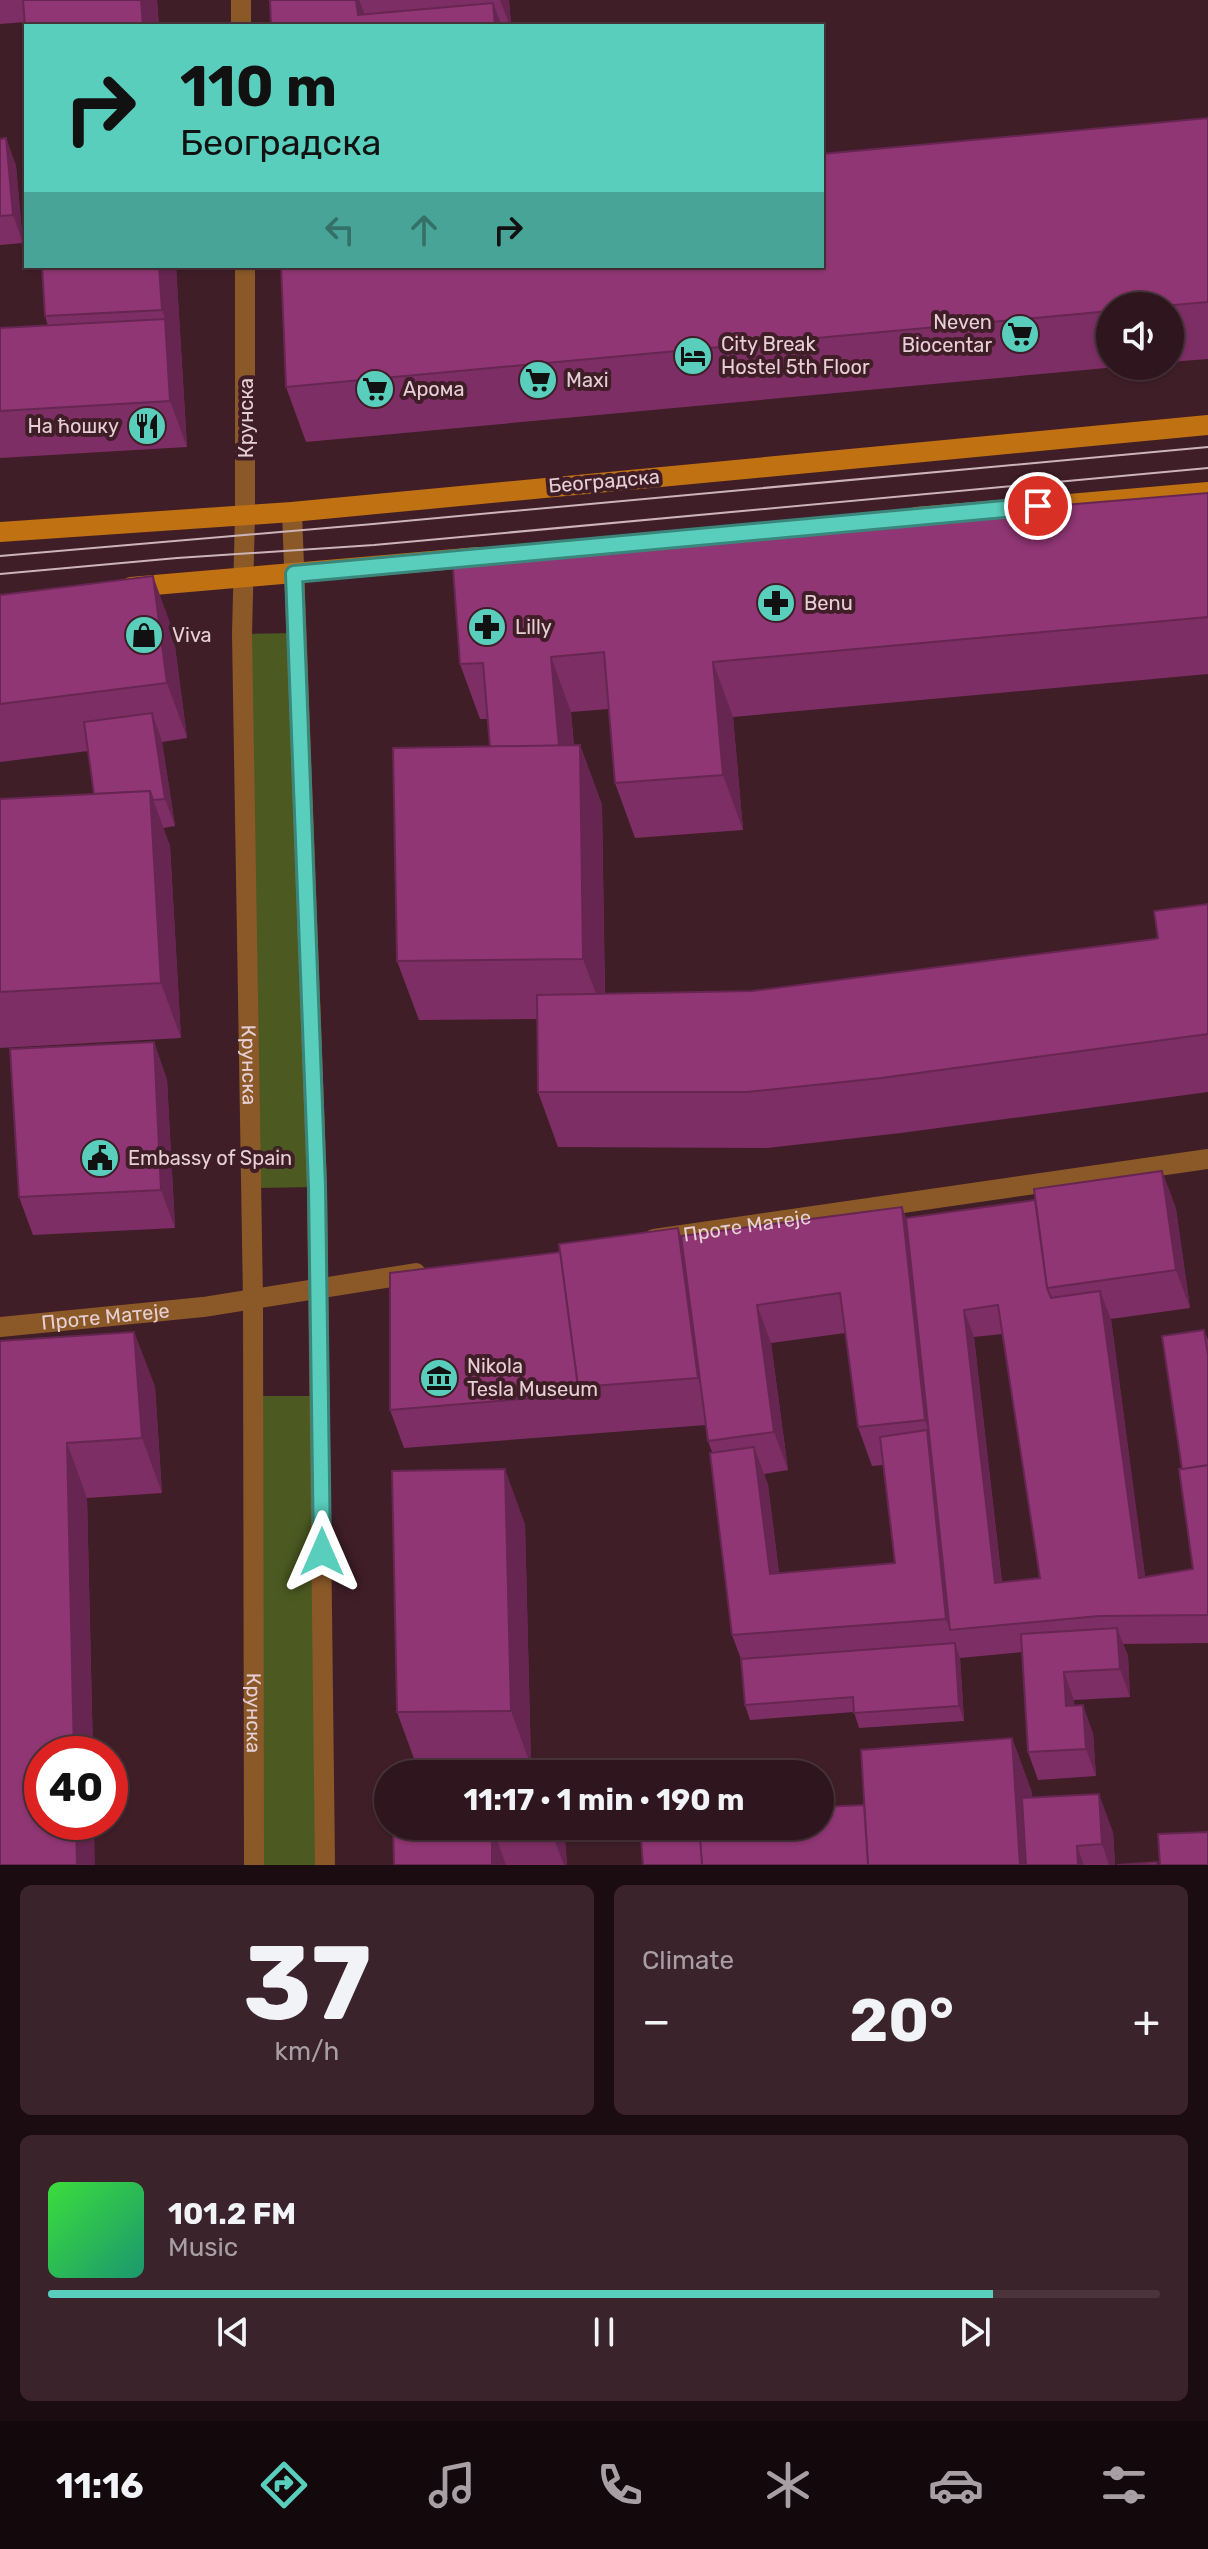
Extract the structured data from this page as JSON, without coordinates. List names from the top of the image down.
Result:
{
  "streets": {
    "main road": ["Београдска"],
    "street": ["Крунска", "Проте Матеје"]
  },
  "crossings": [
    ["Крунска", "Београдска"],
    ["Крунска", "Проте Матеје"]
  ],
  "places": {
    "supermarket": ["Neven Biocentar", "Maxi", "Арома"],
    "hotel": ["City Break Hostel 5th Floor"],
    "restaurant": ["На ћошку"],
    "pharmacy": ["Benu", "Lilly"],
    "shop": ["Viva"],
    "public building": ["Embassy of Spain"],
    "museum": ["Nikola Tesla Museum"]
  },
  "page": {
    "turn": ["110 m", "Београдска"],
    "limit": "40",
    "trip": "11:17 · 1 min · 190 m",
    "tile": [
      ["37", "km/h"],
      "Climate"
    ],
    "heat": ["−", "20°", "+"],
    "song": ["101.2 FM", "Music"],
    "tabs": "11:16"
  }
}
